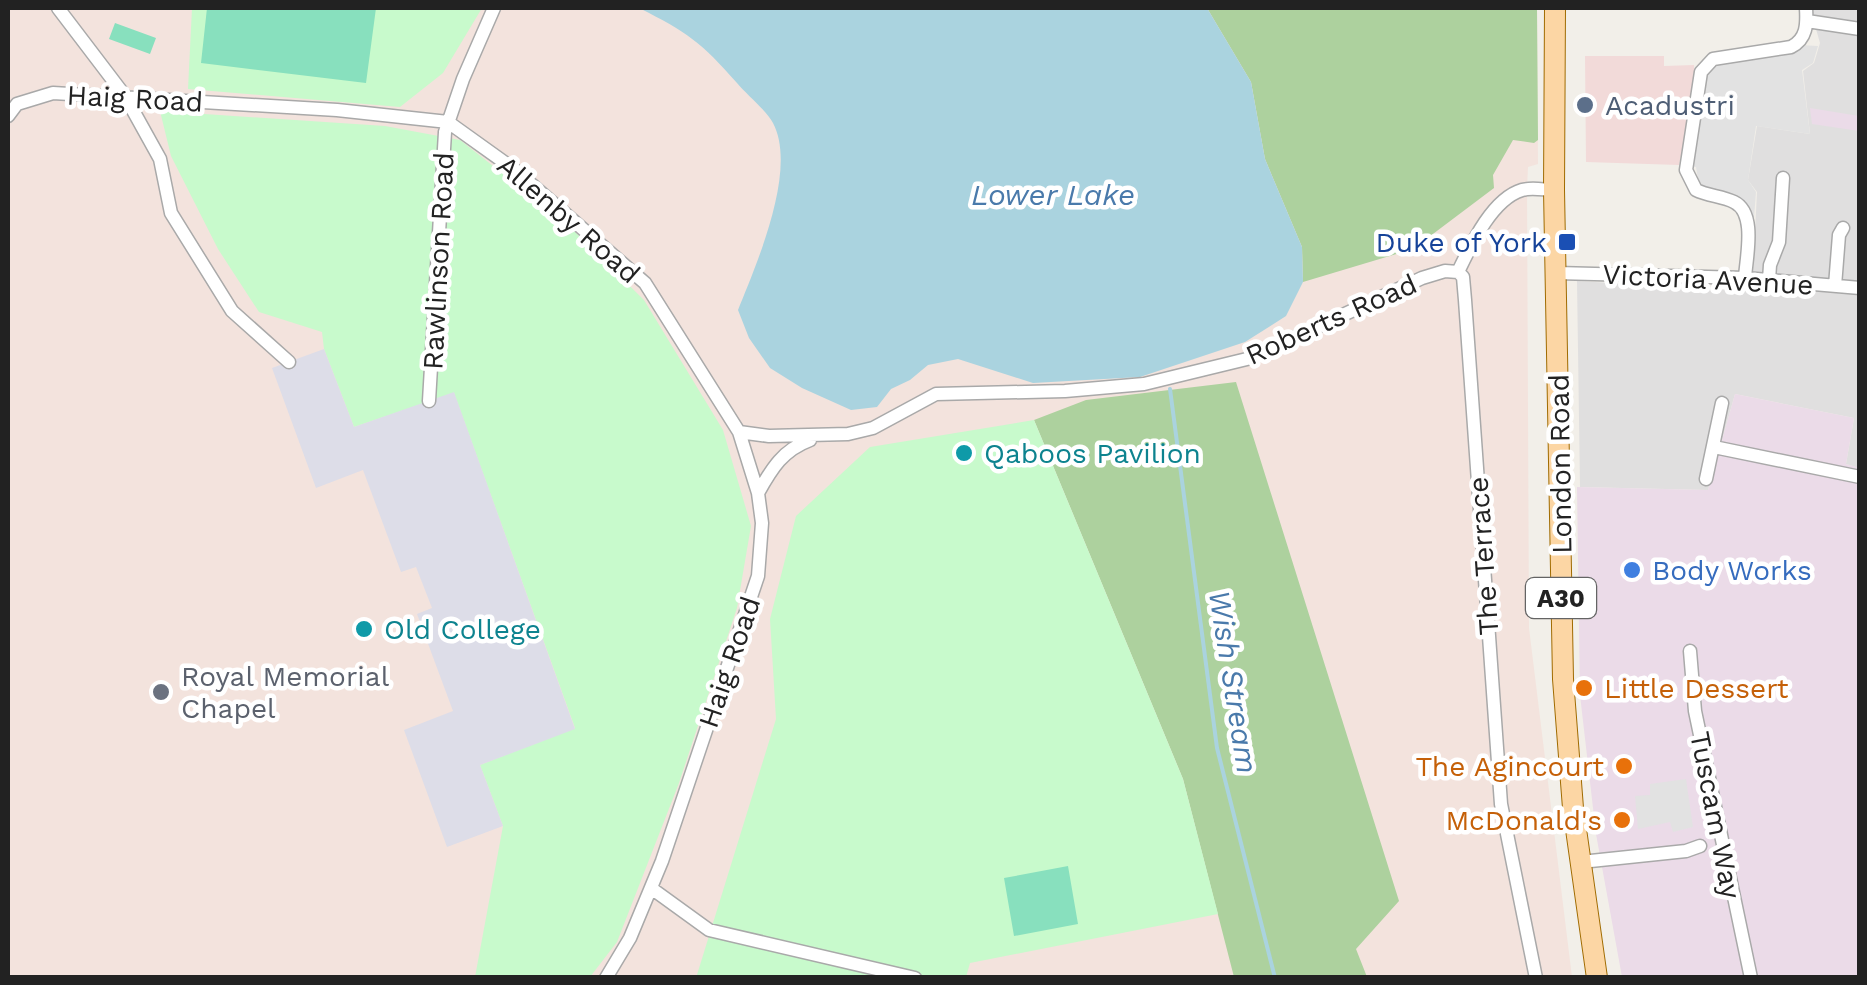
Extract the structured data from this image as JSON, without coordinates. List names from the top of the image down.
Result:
{
  "streets": {
    "main road": ["London Road", "A30"],
    "street": [
      "Haig Road",
      "Allenby Road",
      "Rawlinson Road",
      "Victoria Avenue",
      "Roberts Road",
      "The Terrace",
      "Tuscam Way"
    ]
  },
  "crossings": [
    ["Haig Road", "Allenby Road"],
    ["Haig Road", "Rawlinson Road"],
    ["Allenby Road", "Rawlinson Road"],
    ["Victoria Avenue", "London Road"],
    ["Roberts Road", "The Terrace"]
  ],
  "water": ["Lower Lake", "Wish Stream"],
  "places": {
    "other": [
      "Acadustri",
      "Qaboos Pavilion",
      "Body Works",
      "Old College",
      "Little Dessert",
      "Royal Memorial Chapel",
      "The Agincourt",
      "McDonald's"
    ],
    "transit": ["Duke of York"]
  }
}
